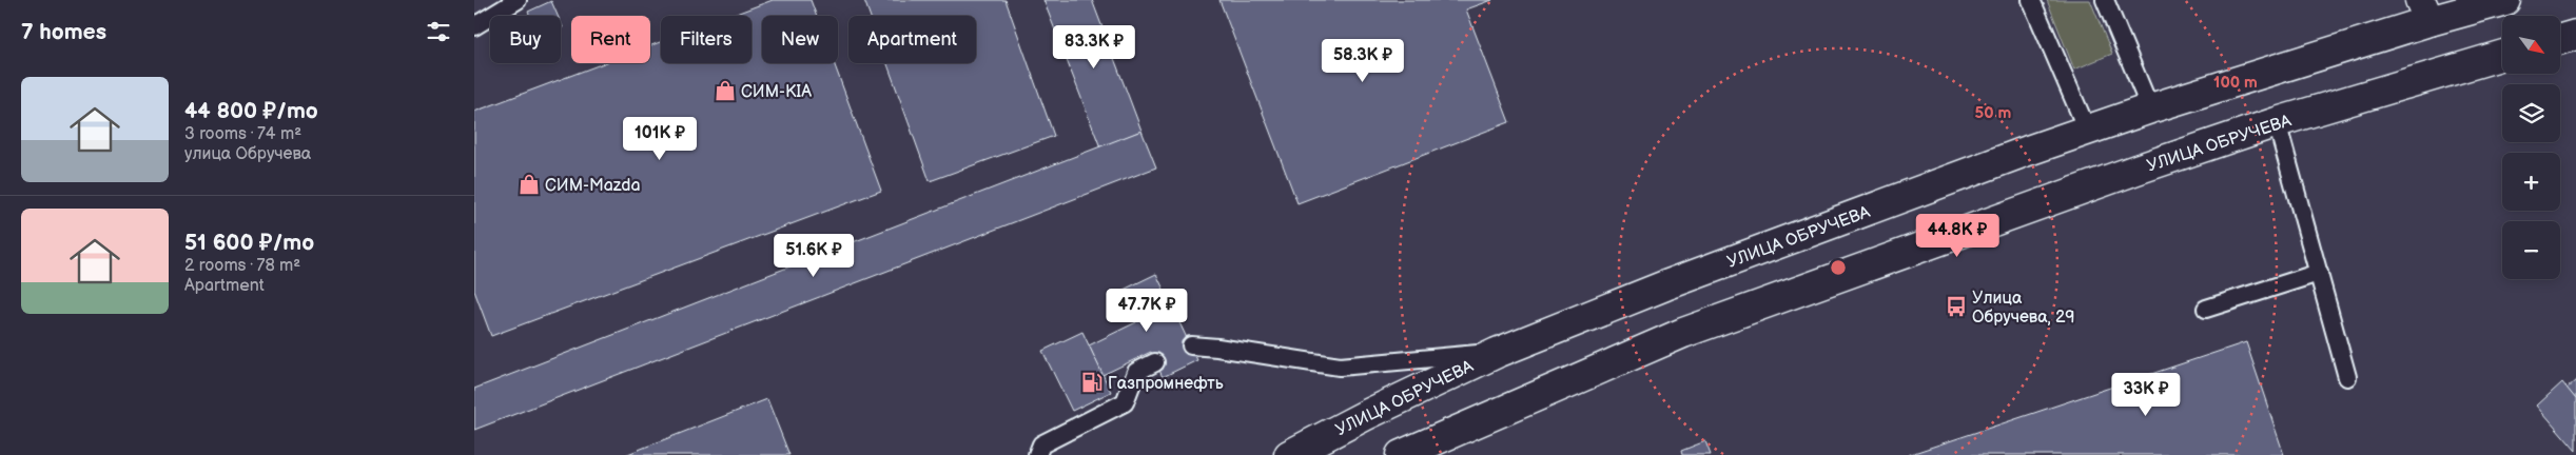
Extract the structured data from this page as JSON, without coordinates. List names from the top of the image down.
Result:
{
  "streets": {
    "main road": ["УЛИЦА ОБРУЧЕВА"]
  },
  "places": {
    "shop": ["СИМ-KIA", "СИМ-Mazda"],
    "bus stop": ["Улица Обручева, 29"],
    "fuel station": ["Газпромнефть"]
  },
  "north": "bottom right",
  "page": {
    "heading": "7 homes",
    "map_buttons": ["+", "−"],
    "chip": [
      "Buy",
      "Rent",
      "Filters",
      "New",
      "Apartment"
    ],
    "price": [
      "83.3K ₽",
      "58.3K ₽",
      "101K ₽",
      "44.8K ₽",
      "51.6K ₽",
      "47.7K ₽",
      "33K ₽"
    ],
    "list": [
      {
        "name": "44 800 ₽/mo",
        "note": "3 rooms · 74 m² · улица Обручева"
      },
      {
        "name": "51 600 ₽/mo",
        "note": "2 rooms · 78 m² · Apartment"
      }
    ]
  },
  "rings": ["100 m", "50 m"]
}
